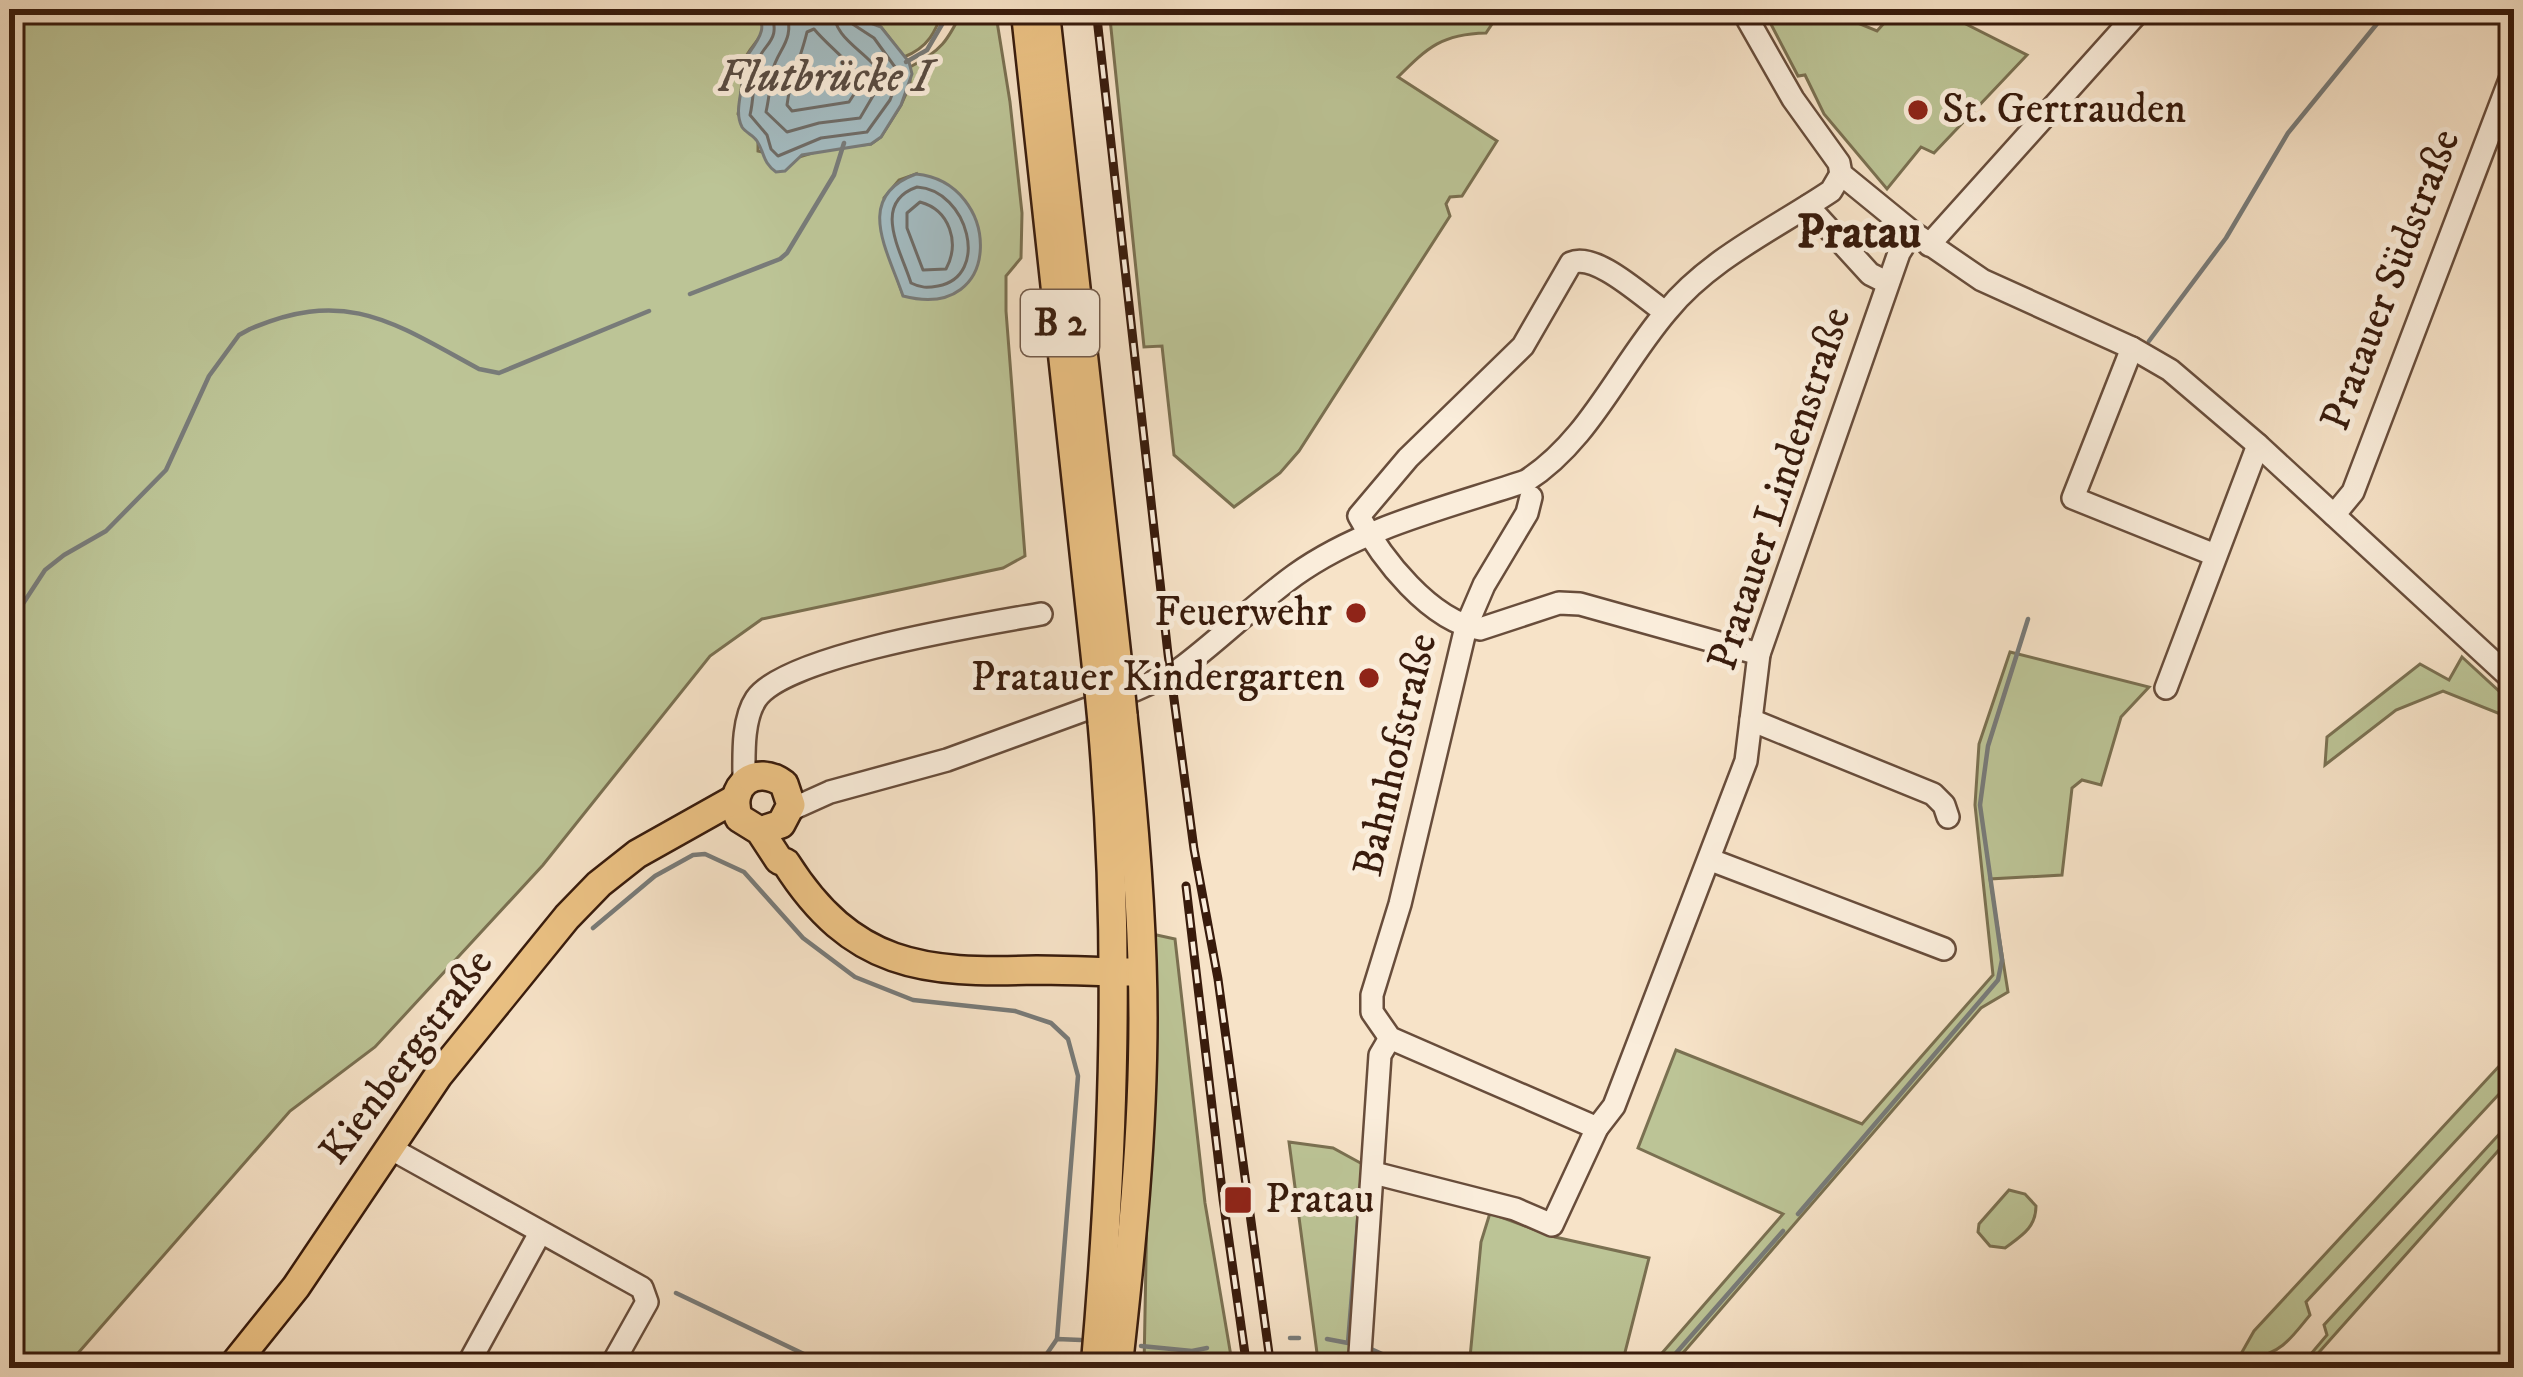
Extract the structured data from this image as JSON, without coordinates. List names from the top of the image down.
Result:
{
  "streets": {
    "main road": ["B 2", "Kienbergstraße"],
    "street": ["Pratauer Südstraße", "Pratauer Lindenstraße", "Bahnhofstraße"]
  },
  "crossings": [
    ["B 2", "Kienbergstraße"]
  ],
  "districts": ["Pratau"],
  "water": ["Flutbrücke I"],
  "places": {
    "other": ["St. Gertrauden", "Feuerwehr", "Pratauer Kindergarten"],
    "transit": ["Pratau"]
  }
}
